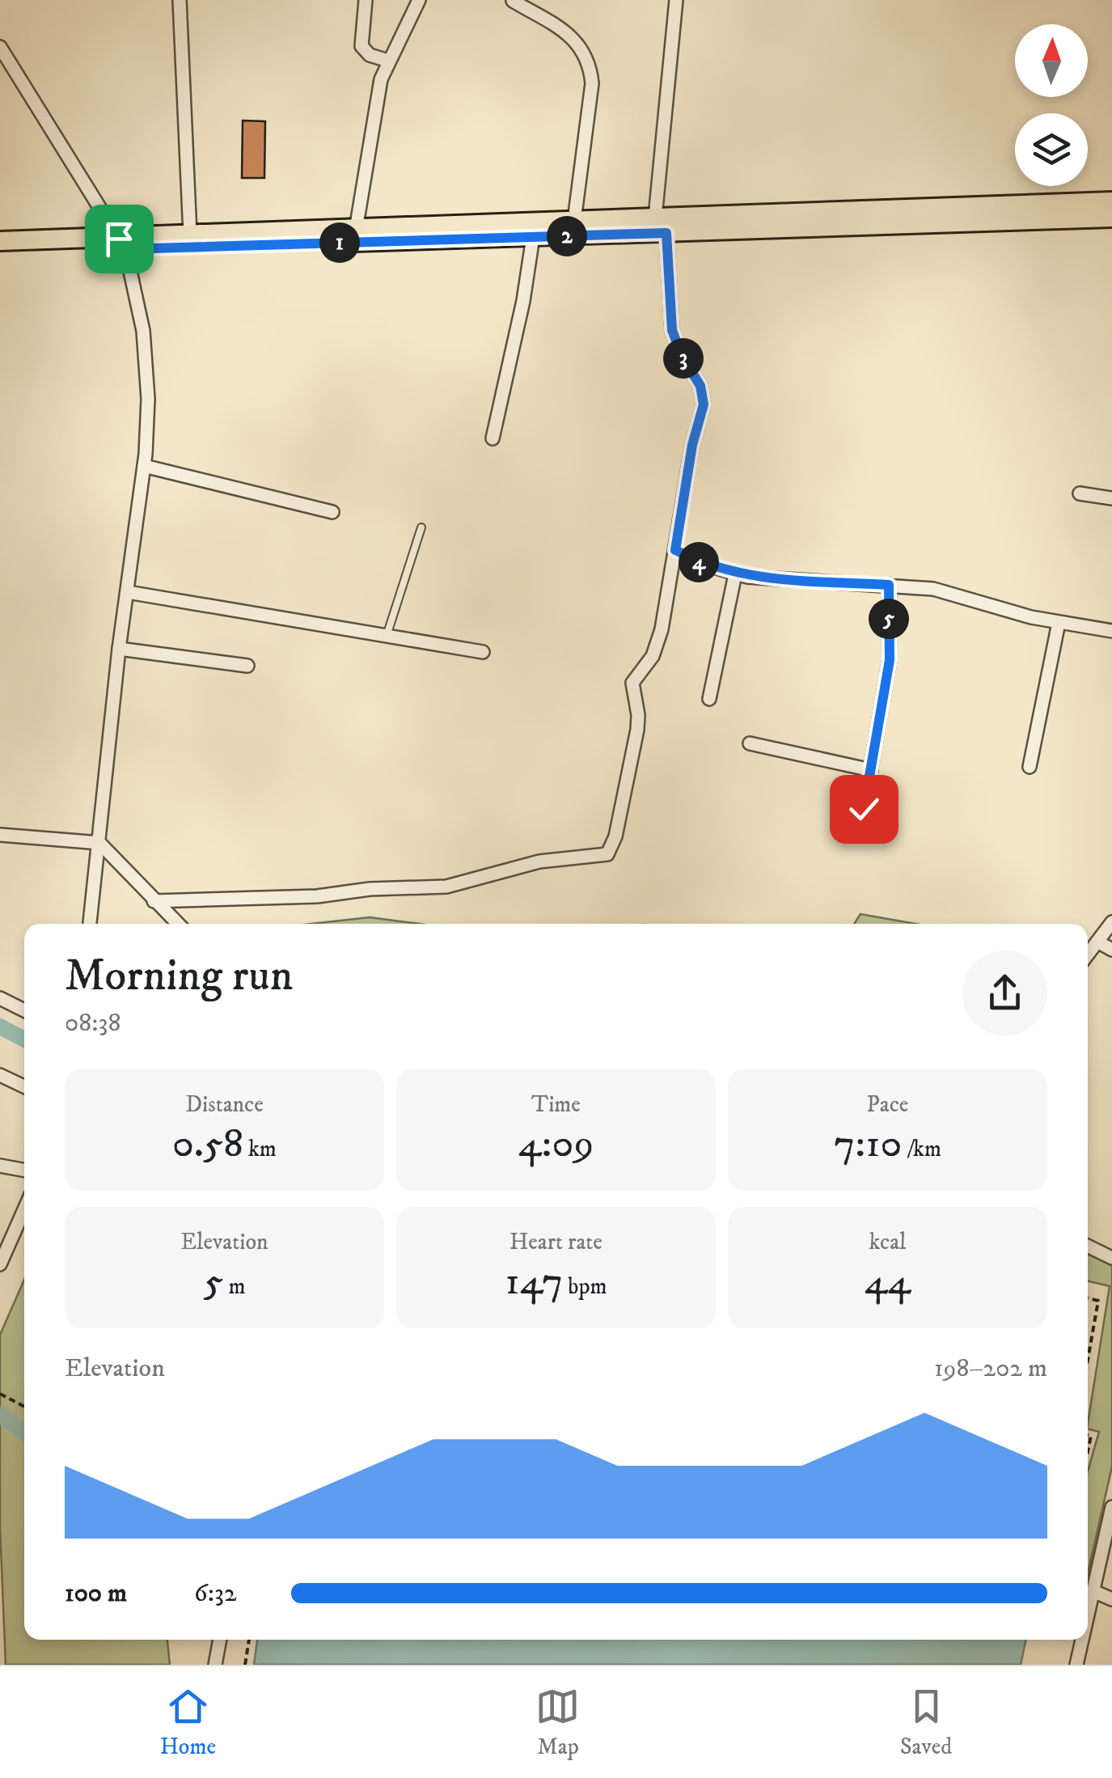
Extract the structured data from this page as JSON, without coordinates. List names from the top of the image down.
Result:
{
  "north": "top",
  "page": {
    "pins": [
      "2",
      "1",
      "3",
      "4",
      "5"
    ],
    "heading": ["Morning run", "08:38"],
    "stats": [
      ["Distance", "0.58 km"],
      ["Time", "4:09"],
      ["Pace", "7:10 /km"],
      ["Elevation", "5 m"],
      ["Heart rate", "147 bpm"],
      ["kcal", "44"]
    ],
    "chart": ["Elevation", "198–202 m"],
    "list": [
      {
        "name": "100 m",
        "note": "6:32"
      }
    ],
    "tabs": ["Home", "Map", "Saved"]
  }
}
